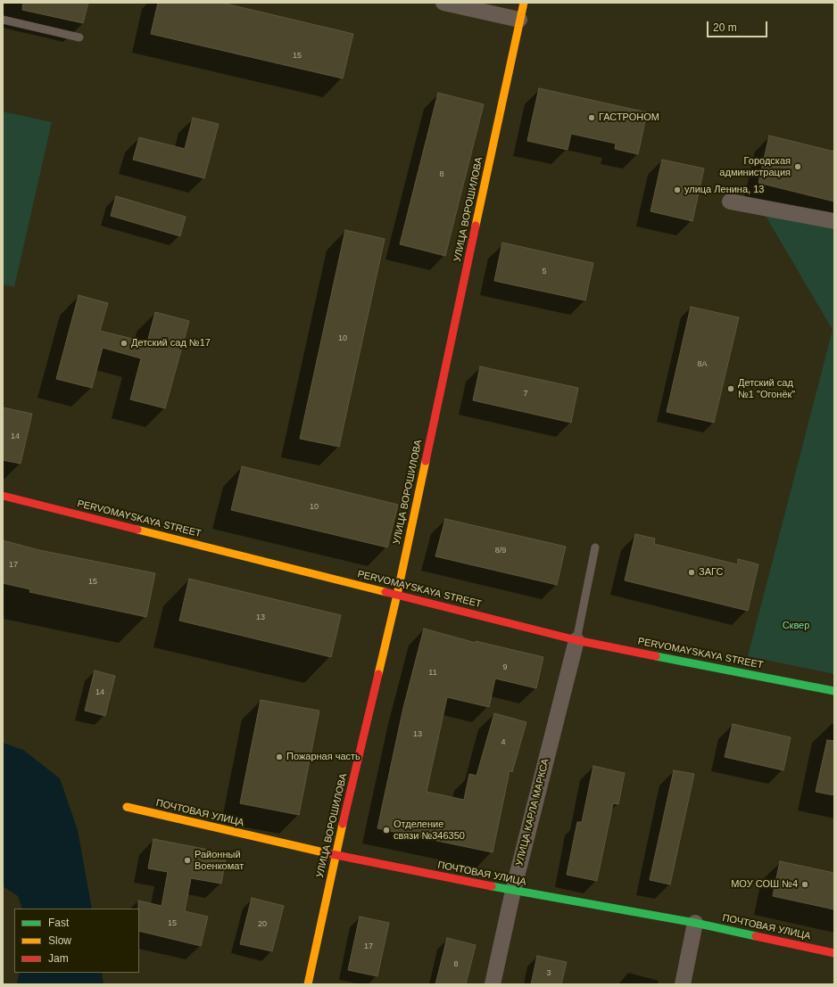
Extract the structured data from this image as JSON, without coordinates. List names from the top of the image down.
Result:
{
  "streets": {
    "main road": ["УЛИЦА ВОРОШИЛОВА", "PERVOMAYSKAYA STREET", "ПОЧТОВАЯ УЛИЦА"],
    "street": ["УЛИЦА КАРЛА МАРКСА"]
  },
  "crossings": [
    ["УЛИЦА ВОРОШИЛОВА", "PERVOMAYSKAYA STREET"],
    ["УЛИЦА ВОРОШИЛОВА", "ПОЧТОВАЯ УЛИЦА"],
    ["PERVOMAYSKAYA STREET", "УЛИЦА КАРЛА МАРКСА"],
    ["УЛИЦА КАРЛА МАРКСА", "ПОЧТОВАЯ УЛИЦА"]
  ],
  "parks": ["Сквер"],
  "places": [
    "ГАСТРОНОМ",
    "Городская администрация",
    "улица Ленина, 13",
    "Детский сад №17",
    "Детский сад №1 \"Огонёк\"",
    "ЗАГС",
    "Пожарная часть",
    "Отделение связи №346350",
    "Районный Военкомат",
    "МОУ СОШ №4"
  ],
  "house_numbers": [
    "15",
    "8",
    "5",
    "10",
    "8А",
    "7",
    "14",
    "10",
    "8/9",
    "17",
    "15",
    "13",
    "9",
    "11",
    "14",
    "13",
    "4",
    "15",
    "20",
    "17",
    "8",
    "3"
  ],
  "legend": ["Fast", "Slow", "Jam"],
  "scale_bar": "20 m"
}
